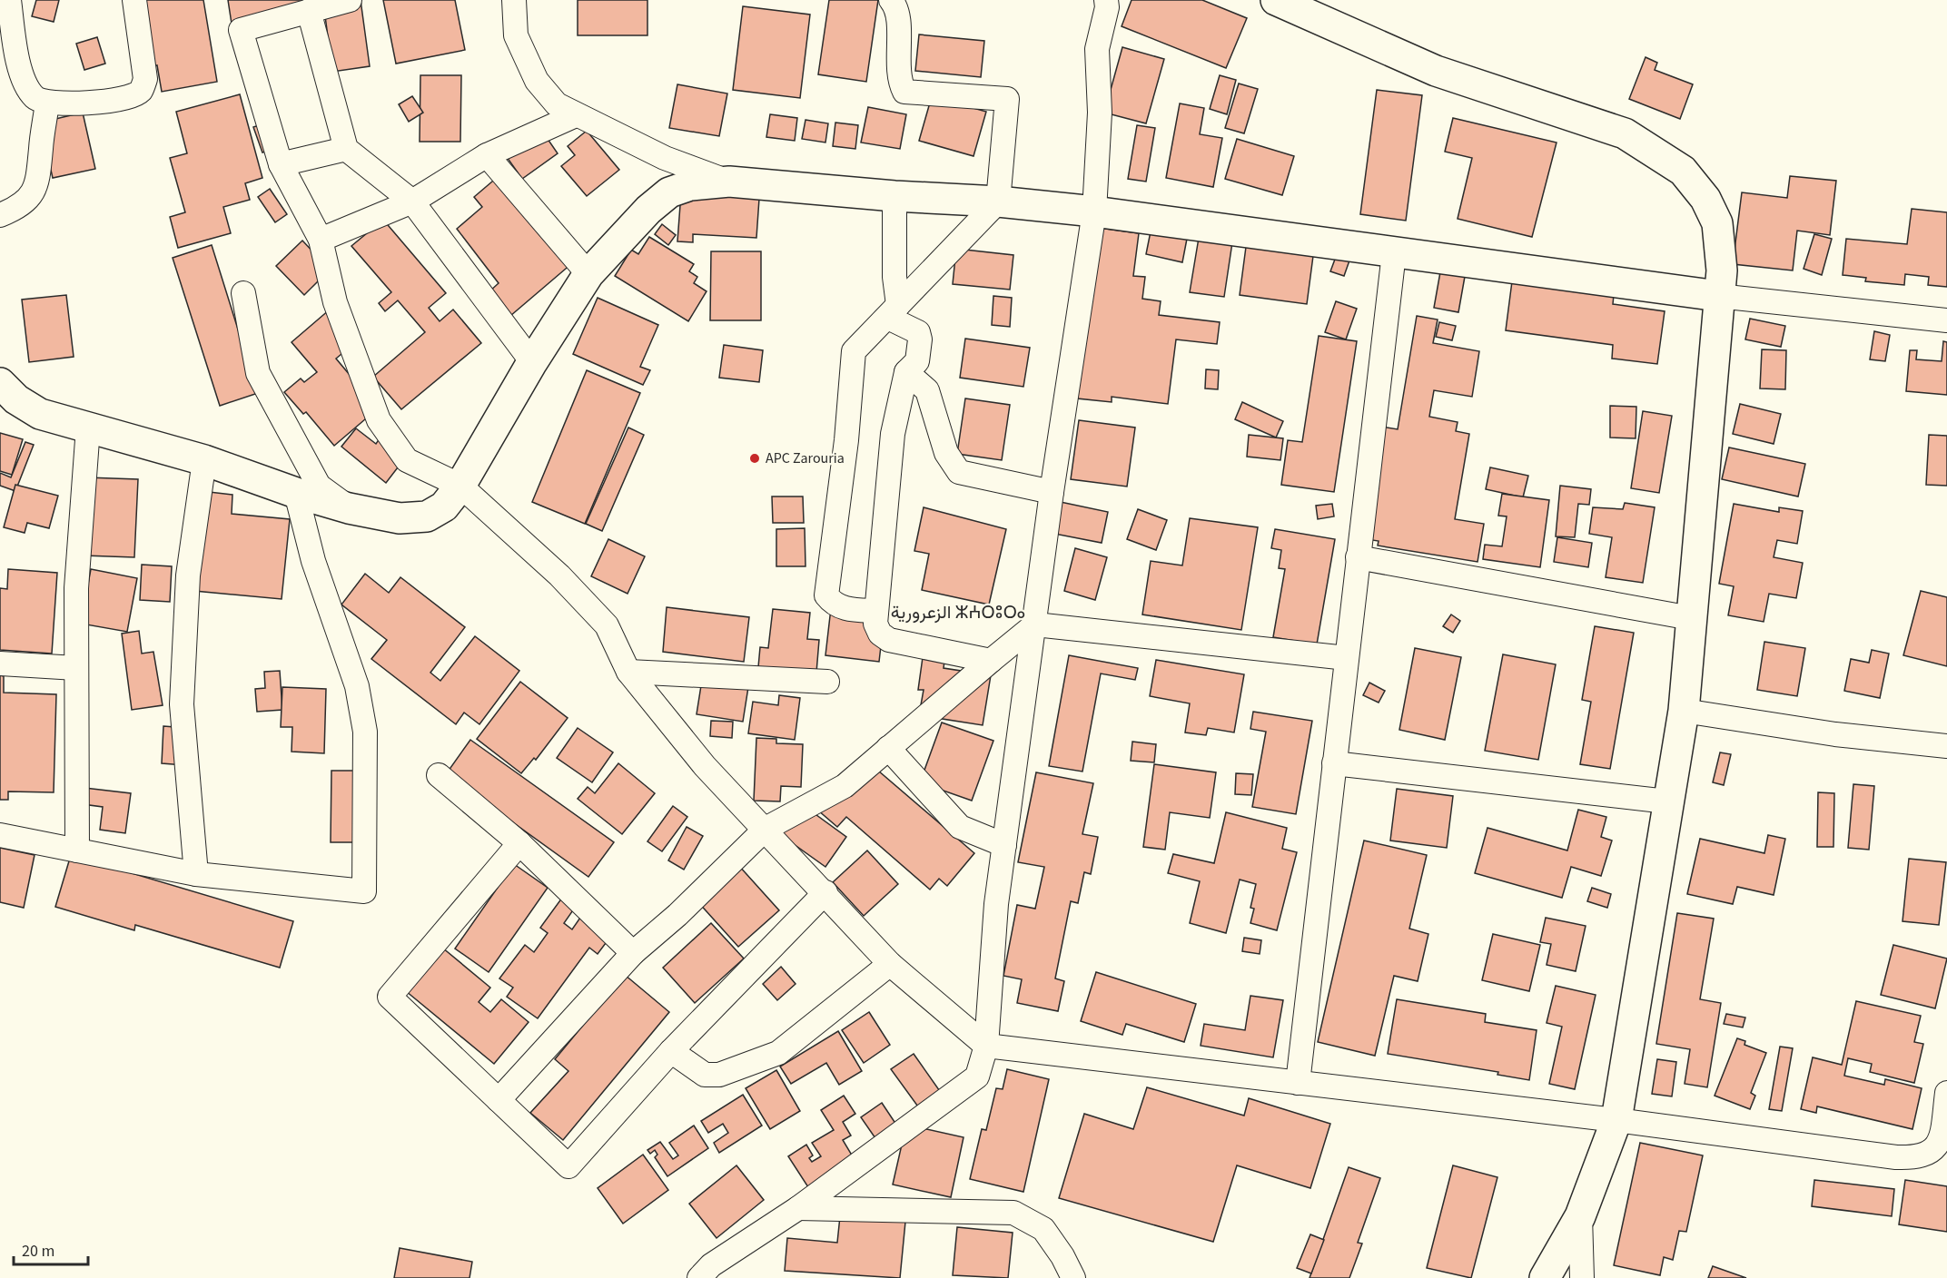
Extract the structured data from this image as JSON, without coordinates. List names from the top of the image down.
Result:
{
  "districts": ["الزعرورية ⵣⵄⵔⵓⵔⴰ"],
  "places": ["APC Zarouria"],
  "scale_bar": "20 m"
}
